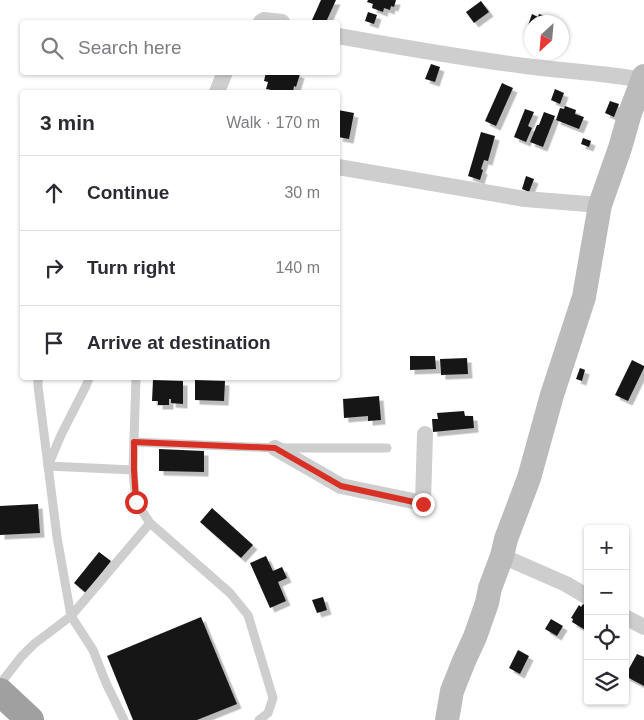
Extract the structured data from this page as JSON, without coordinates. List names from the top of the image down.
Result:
{
  "north": "bottom left",
  "page": {
    "search": "Search here",
    "heading": ["3 min", "Walk · 170 m"],
    "list": [
      ["Continue", "30 m"],
      ["Turn right", "140 m"],
      "Arrive at destination"
    ],
    "map_buttons": ["+", "−"]
  }
}
